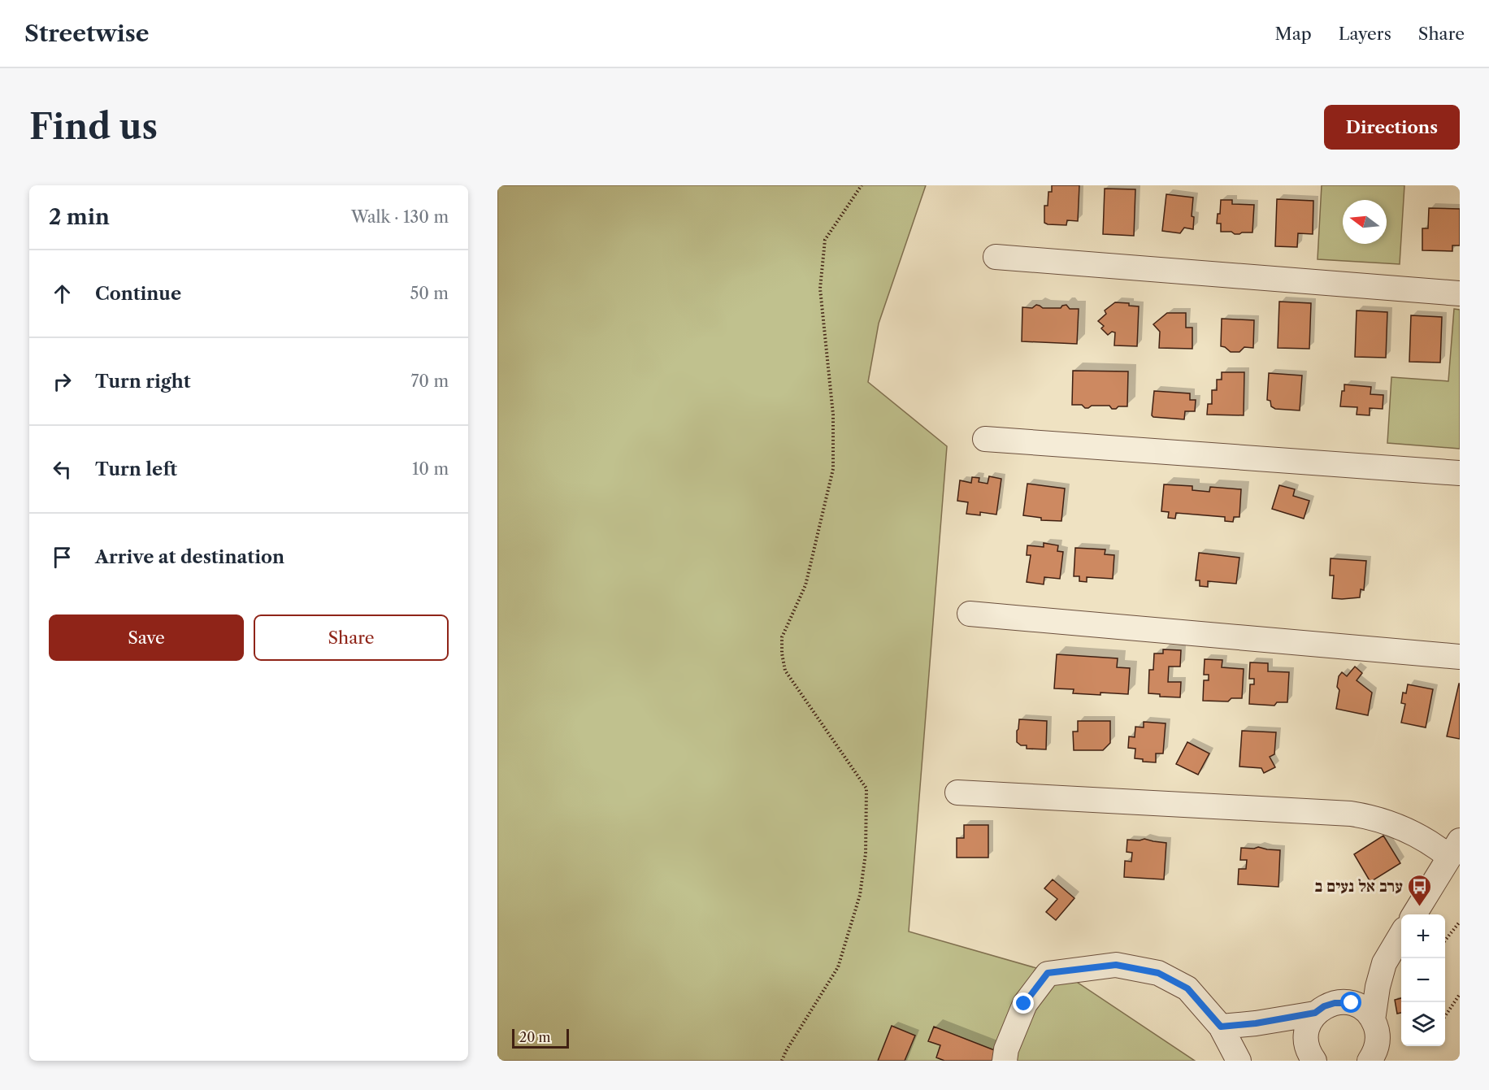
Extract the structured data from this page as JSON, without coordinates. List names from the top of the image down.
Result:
{
  "places": {
    "bus stop": ["ערב אל נעים ב"]
  },
  "scale_bar": "20 m",
  "north": "left",
  "page": {
    "header": "Streetwise",
    "nav": ["Map", "Layers", "Share"],
    "buttons": [
      "Directions",
      ["Save", "Share"]
    ],
    "title": "Find us",
    "heading": ["2 min", "Walk · 130 m"],
    "list": [
      ["Continue", "50 m"],
      ["Turn right", "70 m"],
      ["Turn left", "10 m"],
      "Arrive at destination"
    ],
    "map_buttons": ["+", "−"],
    "scale": "20 m"
  }
}
